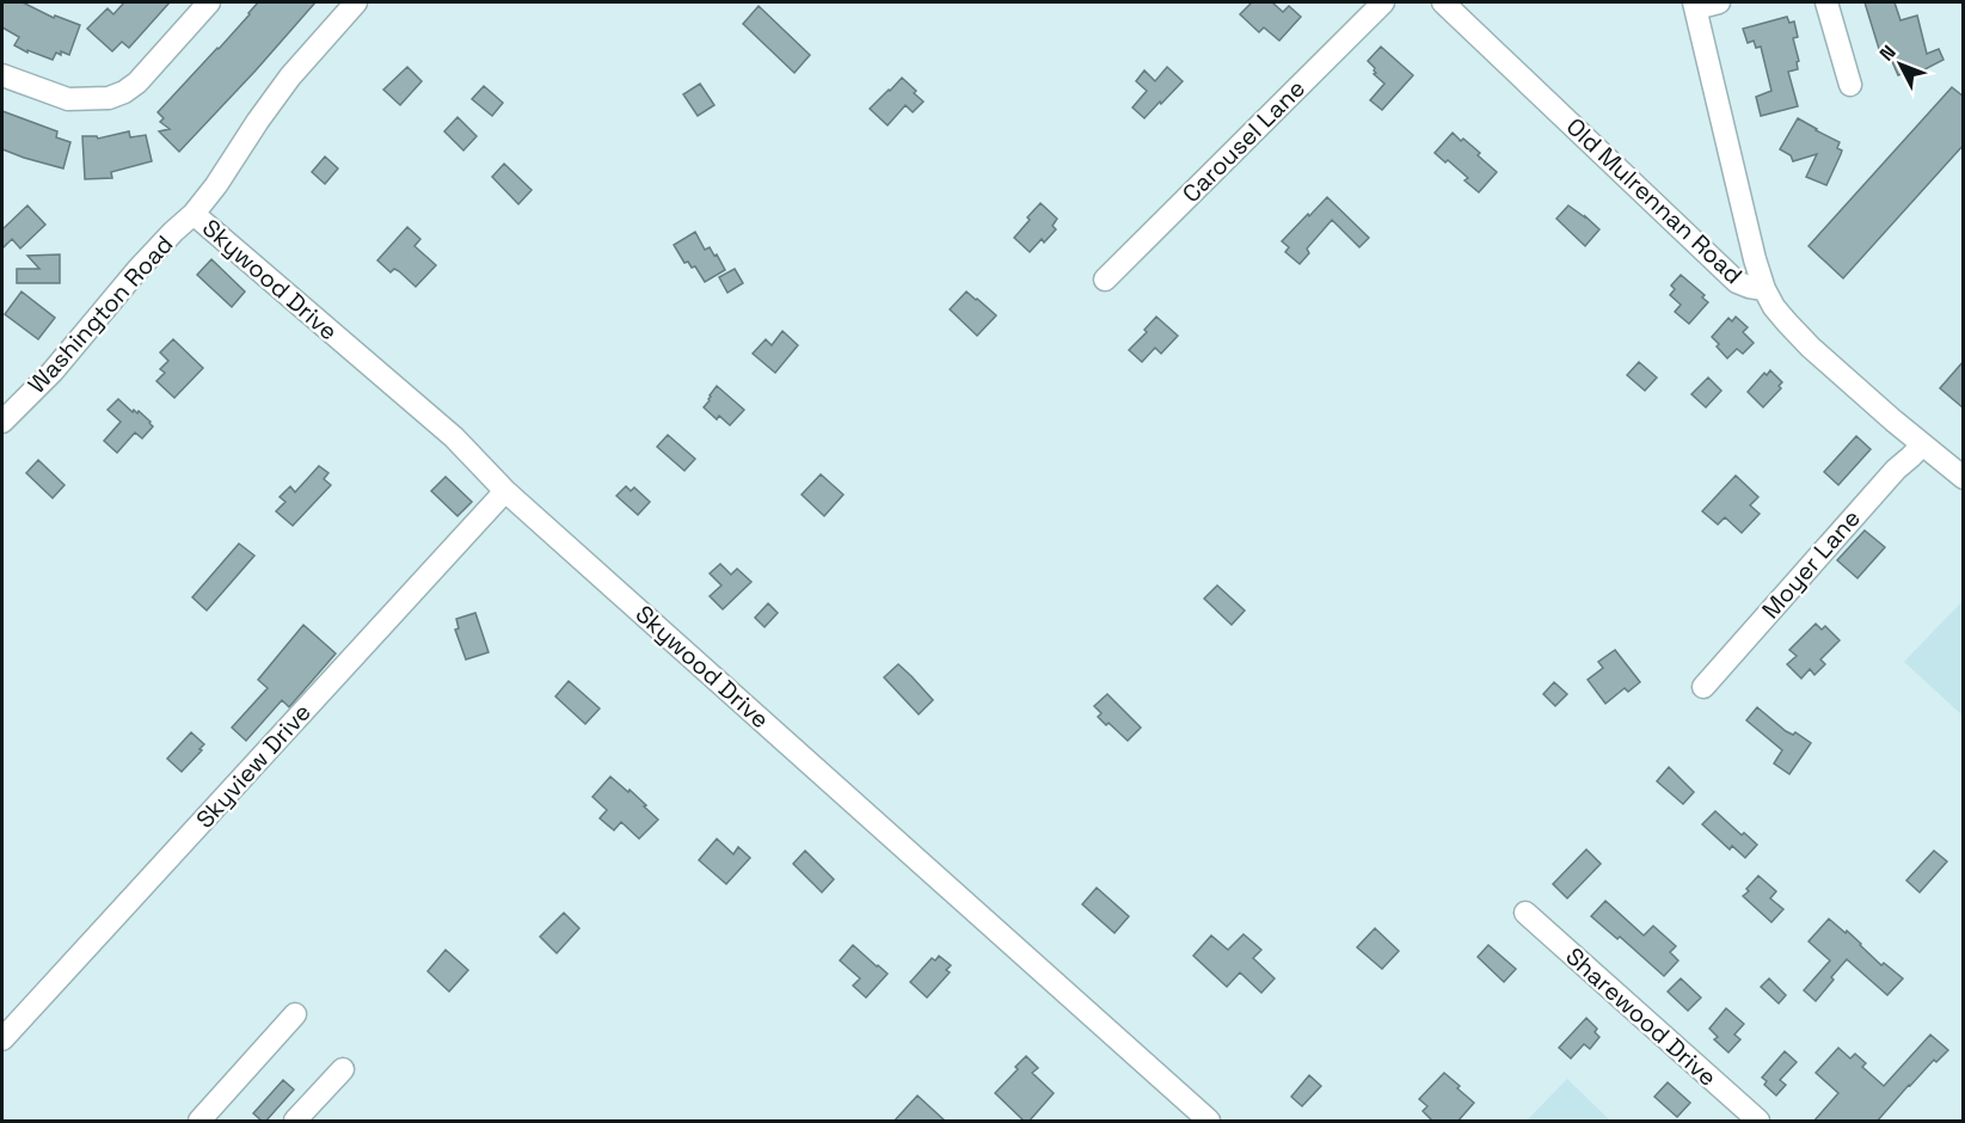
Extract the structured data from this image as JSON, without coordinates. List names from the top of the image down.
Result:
{
  "streets": {
    "street": [
      "Carousel Lane",
      "Old Mulrennan Road",
      "Skywood Drive",
      "Washington Road",
      "Moyer Lane",
      "Skyview Drive",
      "Sharewood Drive"
    ]
  },
  "crossings": [
    ["Old Mulrennan Road", "Moyer Lane"],
    ["Skywood Drive", "Washington Road"],
    ["Skywood Drive", "Skyview Drive"]
  ],
  "north": "top left"
}
